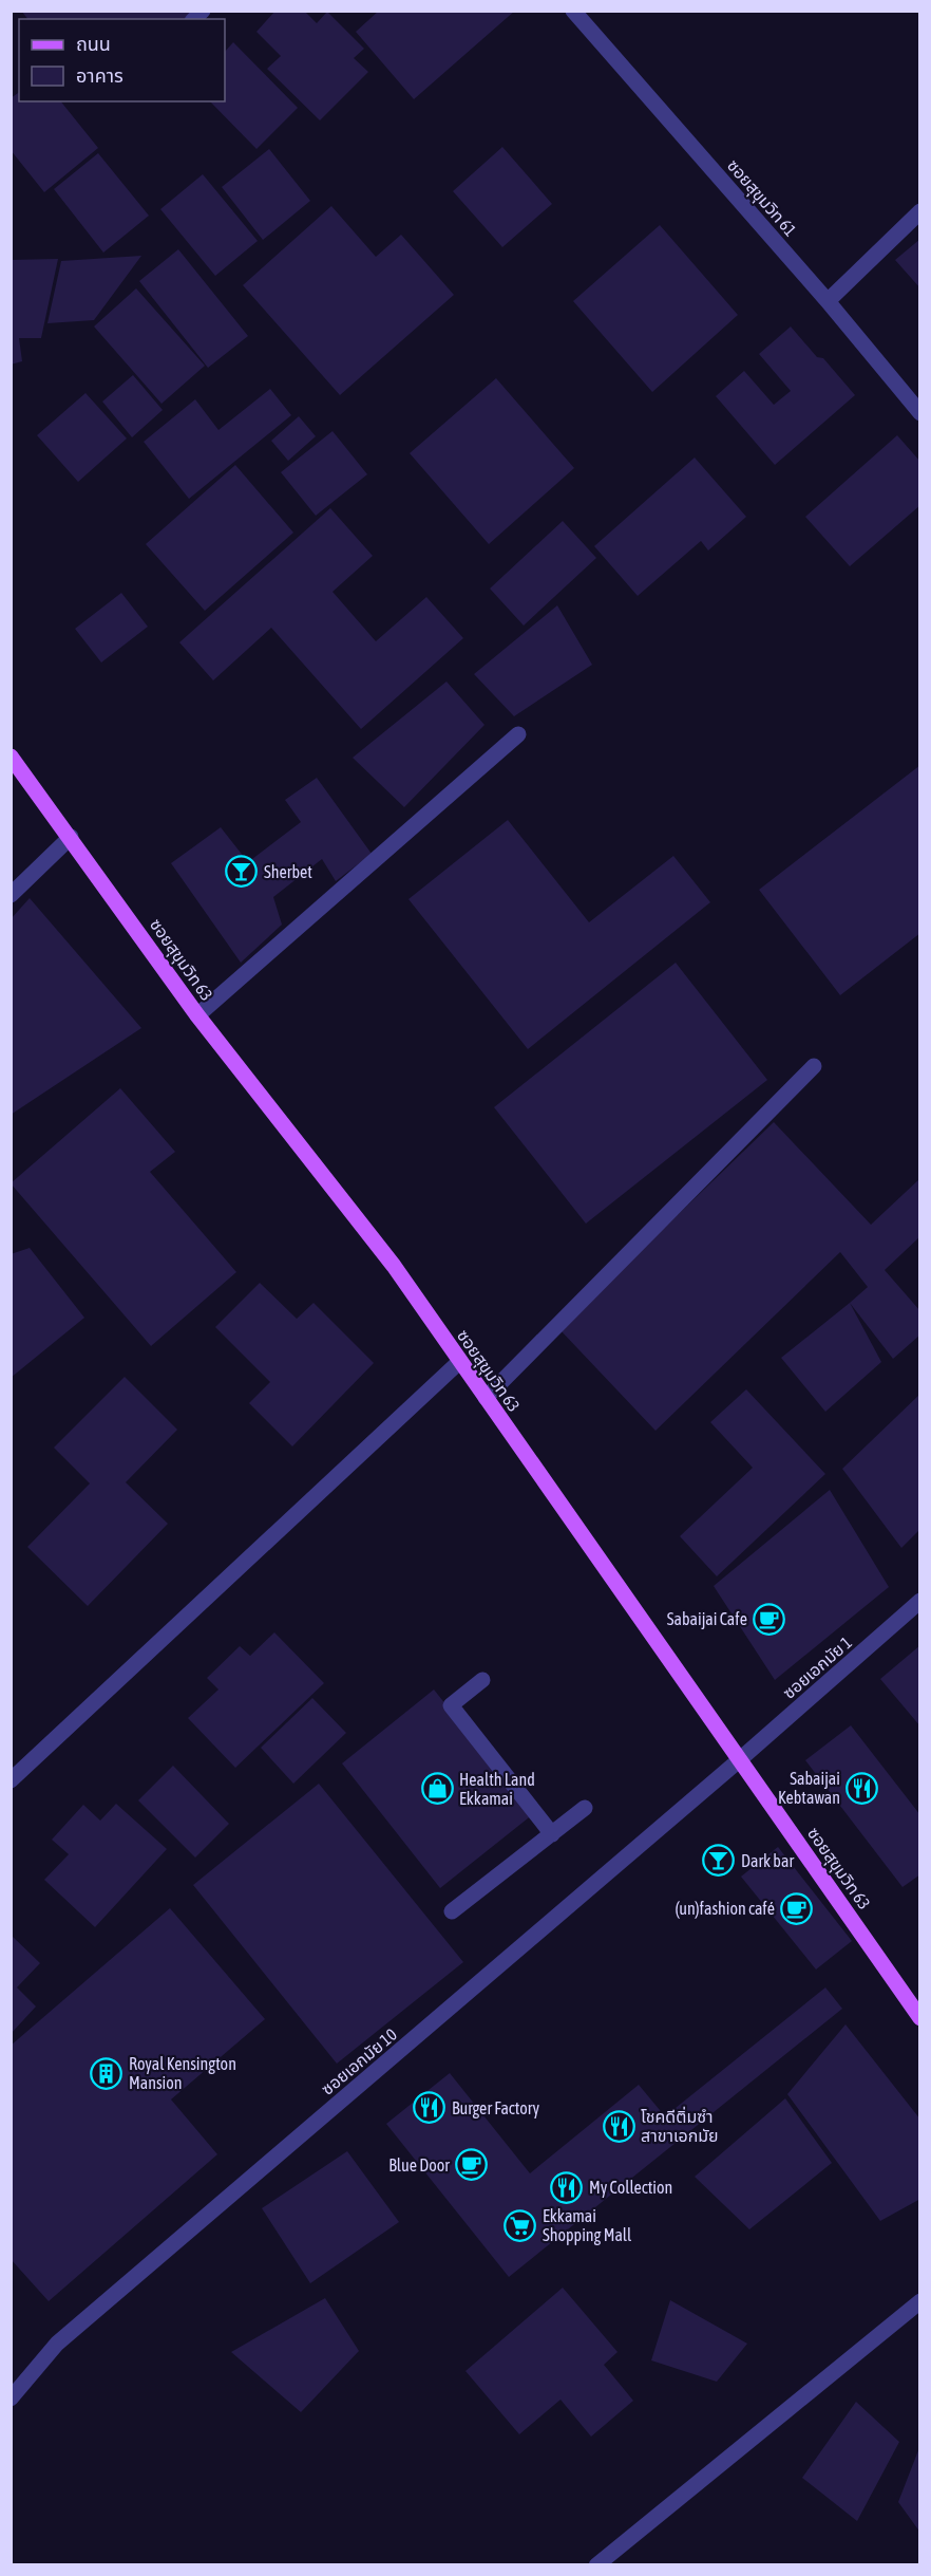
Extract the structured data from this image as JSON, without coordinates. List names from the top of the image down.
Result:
{
  "streets": {
    "main road": ["ซอยสุขุมวิท 63"],
    "street": ["ซอยสุขุมวิท 61", "ซอยเอกมัย 1", "ซอยเอกมัย 10"]
  },
  "crossings": [
    ["ซอยสุขุมวิท 63", "ซอยเอกมัย 1"],
    ["ซอยสุขุมวิท 63", "ซอยเอกมัย 10"],
    ["ซอยเอกมัย 1", "ซอยเอกมัย 10"]
  ],
  "places": {
    "bar": ["Sherbet", "Dark bar"],
    "cafe": ["Sabaijai Cafe", "(un)fashion café", "Blue Door"],
    "restaurant": [
      "Sabaijai Kebtawan",
      "Burger Factory",
      "โชคดีติ่มซำ สาขาเอกมัย",
      "My Collection"
    ],
    "shop": ["Health Land Ekkamai"],
    "building": ["Royal Kensington Mansion"],
    "supermarket": ["Ekkamai Shopping Mall"]
  },
  "legend": ["ถนน", "อาคาร"]
}
